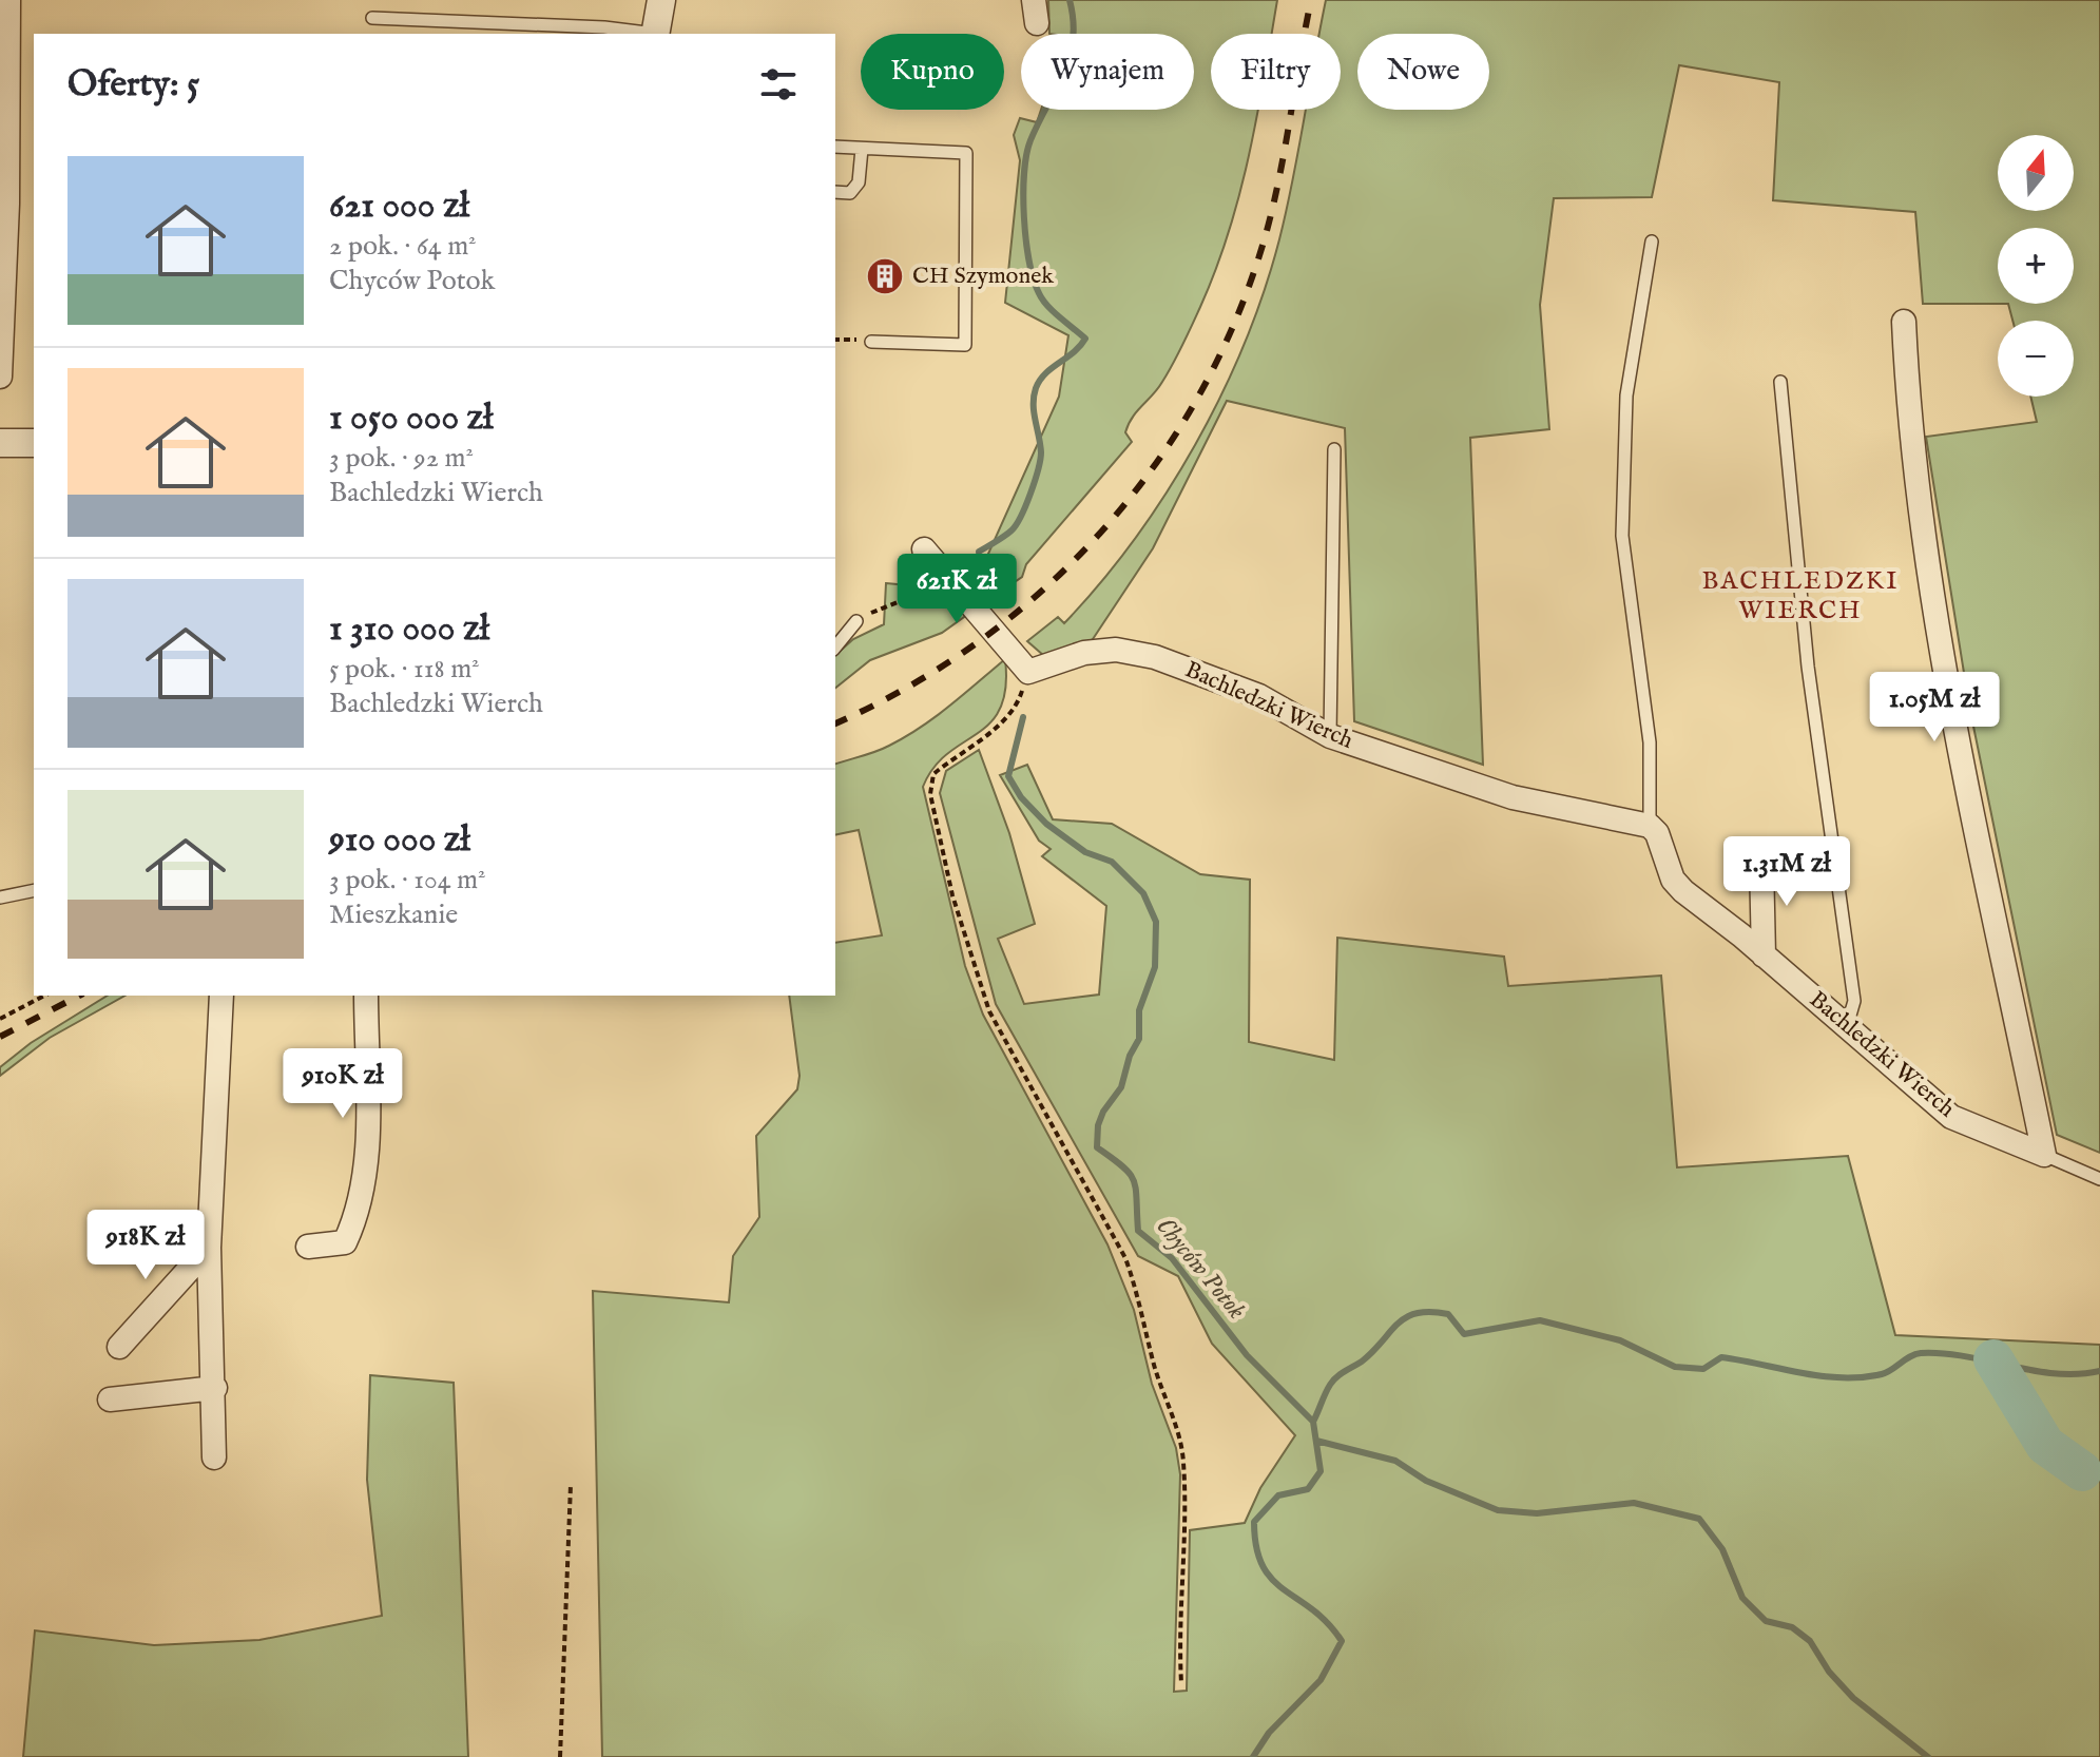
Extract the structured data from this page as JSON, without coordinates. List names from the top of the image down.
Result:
{
  "streets": {
    "street": ["Bachledzki Wierch"]
  },
  "districts": ["BACHLEDZKI WIERCH"],
  "water": ["Chyców Potok"],
  "places": {
    "building": ["CH Szymonek"]
  },
  "north": "top",
  "page": {
    "chip": [
      "Kupno",
      "Wynajem",
      "Filtry",
      "Nowe"
    ],
    "heading": "Oferty: 5",
    "map_buttons": ["+", "−"],
    "list": [
      {
        "name": "621 000 zł",
        "note": "2 pok. · 64 m² · Chyców Potok"
      },
      {
        "name": "1 050 000 zł",
        "note": "3 pok. · 92 m² · Bachledzki Wierch"
      },
      {
        "name": "1 310 000 zł",
        "note": "5 pok. · 118 m² · Bachledzki Wierch"
      },
      {
        "name": "910 000 zł",
        "note": "3 pok. · 104 m² · Mieszkanie"
      }
    ],
    "price": [
      "621K zł",
      "1.05M zł",
      "1.31M zł",
      "910K zł",
      "918K zł"
    ]
  }
}
